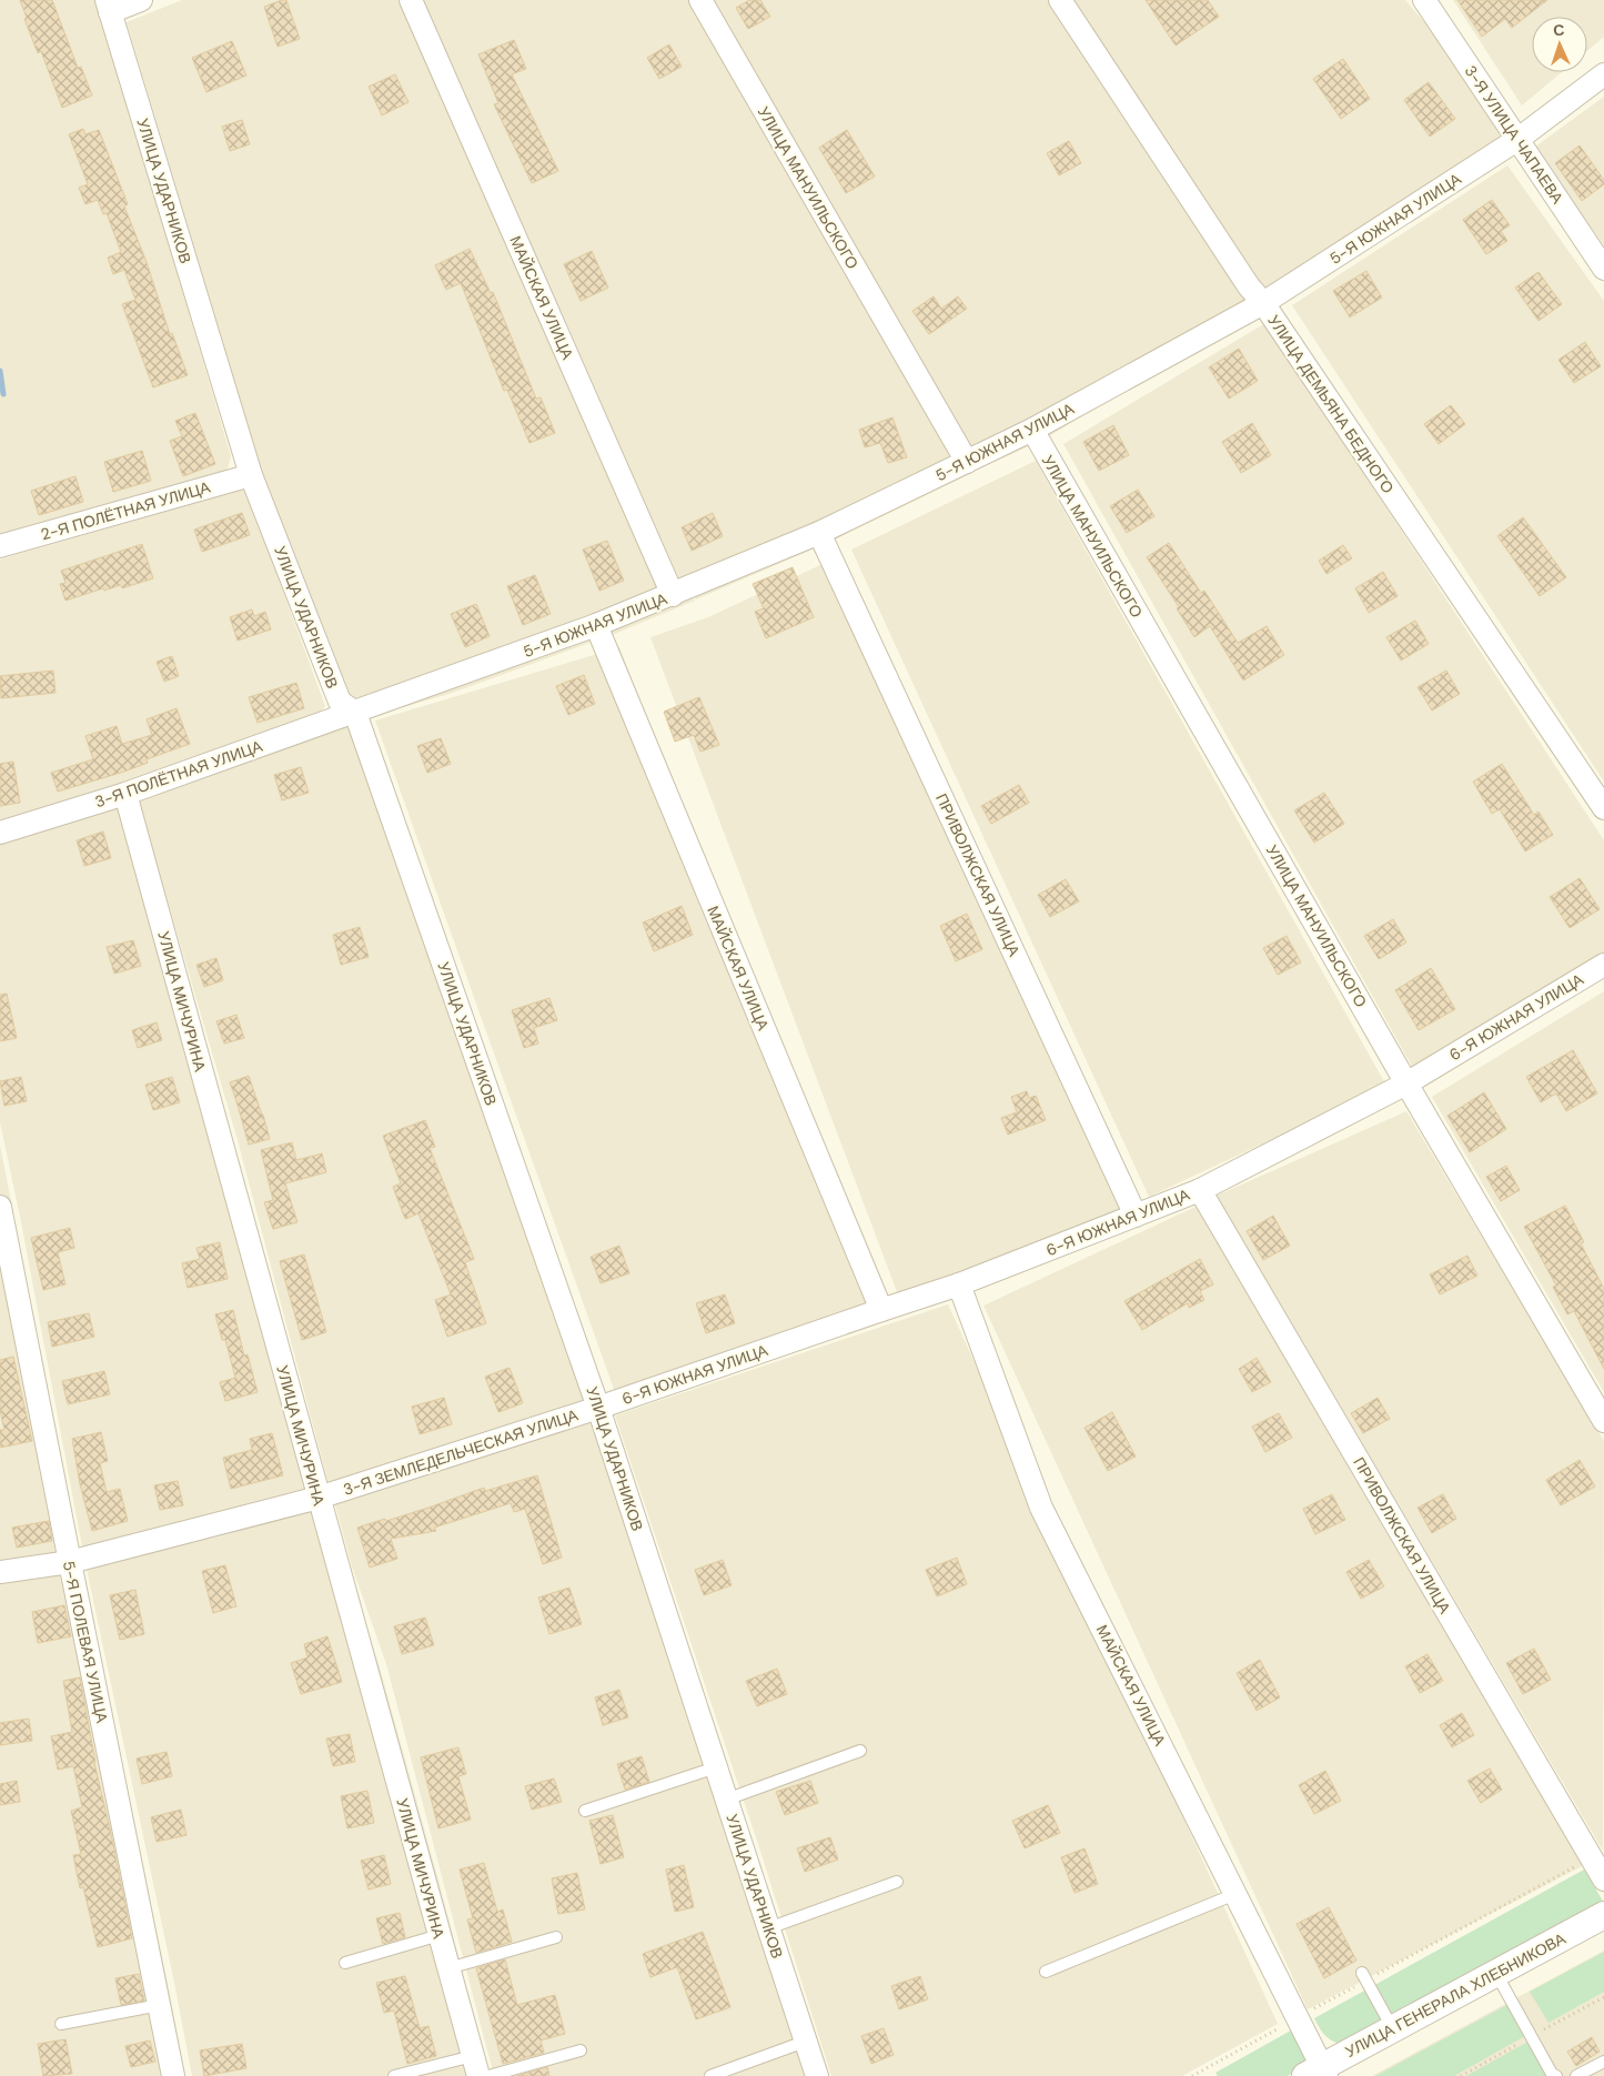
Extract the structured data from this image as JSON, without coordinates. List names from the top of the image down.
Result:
{
  "streets": {
    "street": [
      "3-Я УЛИЦА ЧАПАЕВА",
      "УЛИЦА МАНУИЛЬСКОГО",
      "УЛИЦА УДАРНИКОВ",
      "5-Я ЮЖНАЯ УЛИЦА",
      "МАЙСКАЯ УЛИЦА",
      "УЛИЦА ДЕМЬЯНА БЕДНОГО",
      "2-Я ПОЛЁТНАЯ УЛИЦА",
      "3-Я ПОЛЁТНАЯ УЛИЦА",
      "ПРИВОЛЖСКАЯ УЛИЦА",
      "УЛИЦА МИЧУРИНА",
      "6-Я ЮЖНАЯ УЛИЦА",
      "3-Я ЗЕМЛЕДЕЛЬЧЕСКАЯ УЛИЦА",
      "5-Я ПОЛЕВАЯ УЛИЦА",
      "УЛИЦА ГЕНЕРАЛА ХЛЕБНИКОВА"
    ]
  },
  "crossings": [
    ["3-Я УЛИЦА ЧАПАЕВА", "5-Я ЮЖНАЯ УЛИЦА"],
    ["УЛИЦА МАНУИЛЬСКОГО", "5-Я ЮЖНАЯ УЛИЦА"],
    ["УЛИЦА МАНУИЛЬСКОГО", "6-Я ЮЖНАЯ УЛИЦА"],
    ["УЛИЦА УДАРНИКОВ", "5-Я ЮЖНАЯ УЛИЦА"],
    ["УЛИЦА УДАРНИКОВ", "2-Я ПОЛЁТНАЯ УЛИЦА"],
    ["УЛИЦА УДАРНИКОВ", "3-Я ПОЛЁТНАЯ УЛИЦА"],
    ["УЛИЦА УДАРНИКОВ", "6-Я ЮЖНАЯ УЛИЦА"],
    ["УЛИЦА УДАРНИКОВ", "3-Я ЗЕМЛЕДЕЛЬЧЕСКАЯ УЛИЦА"],
    ["5-Я ЮЖНАЯ УЛИЦА", "МАЙСКАЯ УЛИЦА"],
    ["5-Я ЮЖНАЯ УЛИЦА", "УЛИЦА ДЕМЬЯНА БЕДНОГО"],
    ["5-Я ЮЖНАЯ УЛИЦА", "3-Я ПОЛЁТНАЯ УЛИЦА"],
    ["5-Я ЮЖНАЯ УЛИЦА", "ПРИВОЛЖСКАЯ УЛИЦА"],
    ["МАЙСКАЯ УЛИЦА", "6-Я ЮЖНАЯ УЛИЦА"],
    ["МАЙСКАЯ УЛИЦА", "УЛИЦА ГЕНЕРАЛА ХЛЕБНИКОВА"],
    ["3-Я ПОЛЁТНАЯ УЛИЦА", "УЛИЦА МИЧУРИНА"],
    ["ПРИВОЛЖСКАЯ УЛИЦА", "6-Я ЮЖНАЯ УЛИЦА"],
    ["УЛИЦА МИЧУРИНА", "3-Я ЗЕМЛЕДЕЛЬЧЕСКАЯ УЛИЦА"],
    ["6-Я ЮЖНАЯ УЛИЦА", "3-Я ЗЕМЛЕДЕЛЬЧЕСКАЯ УЛИЦА"],
    ["3-Я ЗЕМЛЕДЕЛЬЧЕСКАЯ УЛИЦА", "5-Я ПОЛЕВАЯ УЛИЦА"]
  ],
  "north": "top"
}
